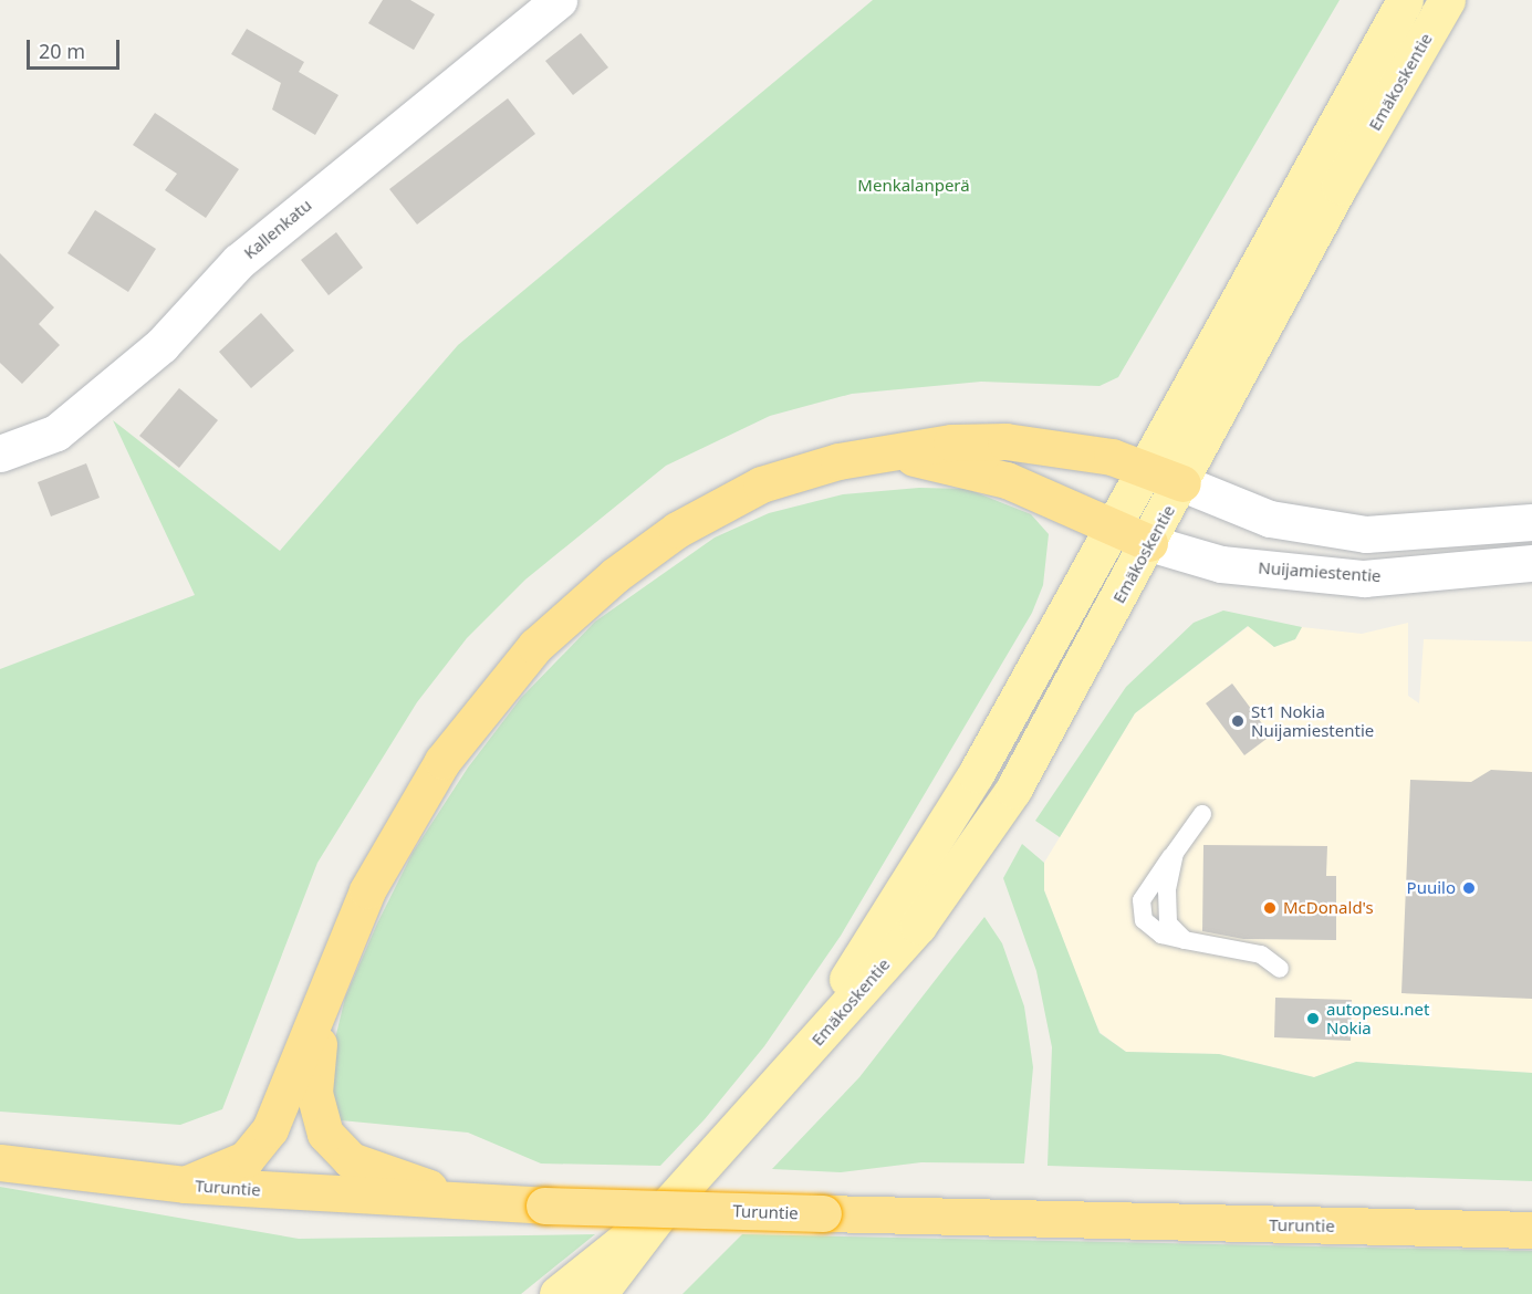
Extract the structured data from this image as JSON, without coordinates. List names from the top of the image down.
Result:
{
  "streets": {
    "highway": ["Turuntie"],
    "main road": ["Emäkoskentie", "Kallenkatu", "Nuijamiestentie"]
  },
  "crossings": [
    ["Emäkoskentie", "Nuijamiestentie"]
  ],
  "parks": ["Menkalanperä"],
  "places": [
    "St1 Nokia Nuijamiestentie",
    "Puuilo",
    "McDonald's",
    "autopesu.net Nokia"
  ],
  "scale_bar": "20 m"
}
